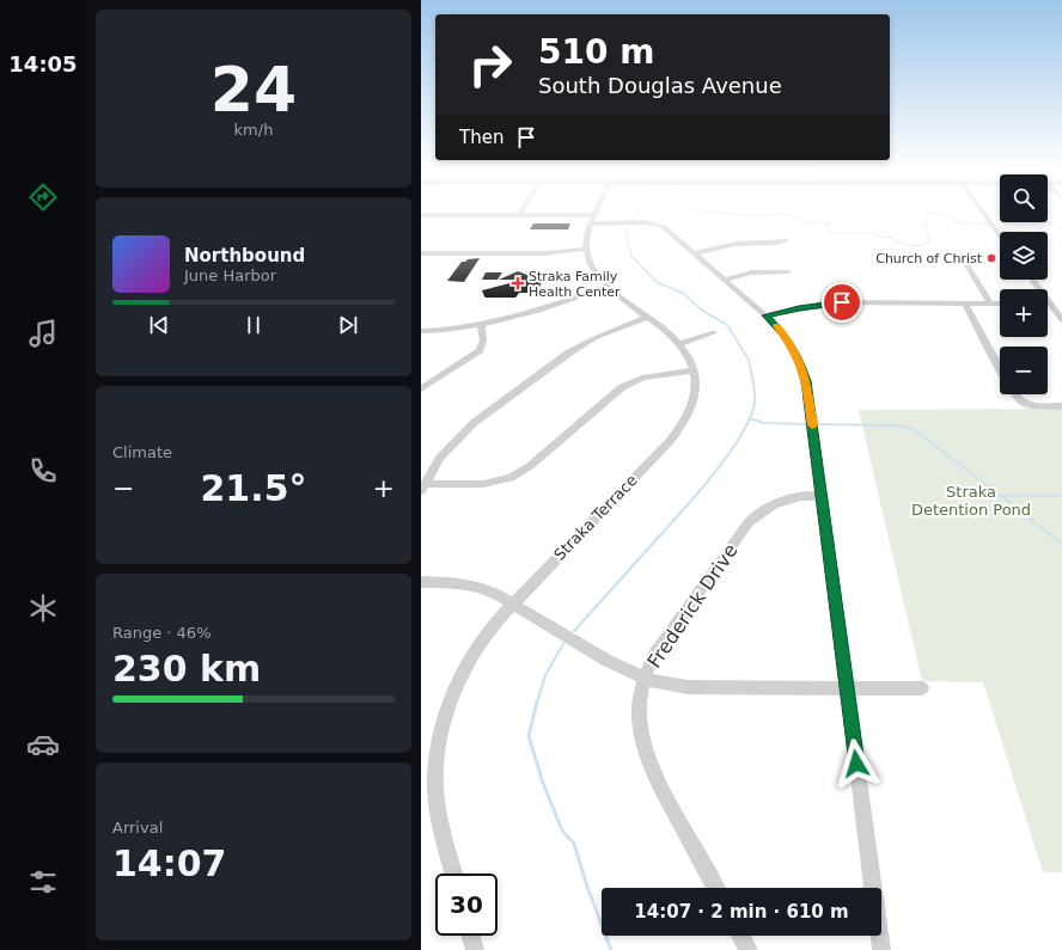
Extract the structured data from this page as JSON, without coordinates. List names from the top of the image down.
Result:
{
  "streets": {
    "street": ["Straka Terrace", "Frederick Drive"]
  },
  "parks": ["Straka Detention Pond"],
  "places": {
    "other": ["Church of Christ"],
    "health": ["Straka Family Health Center"]
  },
  "page": {
    "tabs": "14:05",
    "tile": [
      ["24", "km/h"],
      "Climate",
      ["Range · 46%", "230 km"],
      ["Arrival", "14:07"]
    ],
    "turn": ["510 m", "South Douglas Avenue"],
    "then": "Then",
    "map_buttons": ["+", "−"],
    "song": ["Northbound", "June Harbor"],
    "heat": ["−", "21.5°", "+"],
    "limit": "30",
    "trip": "14:07 · 2 min · 610 m"
  }
}
